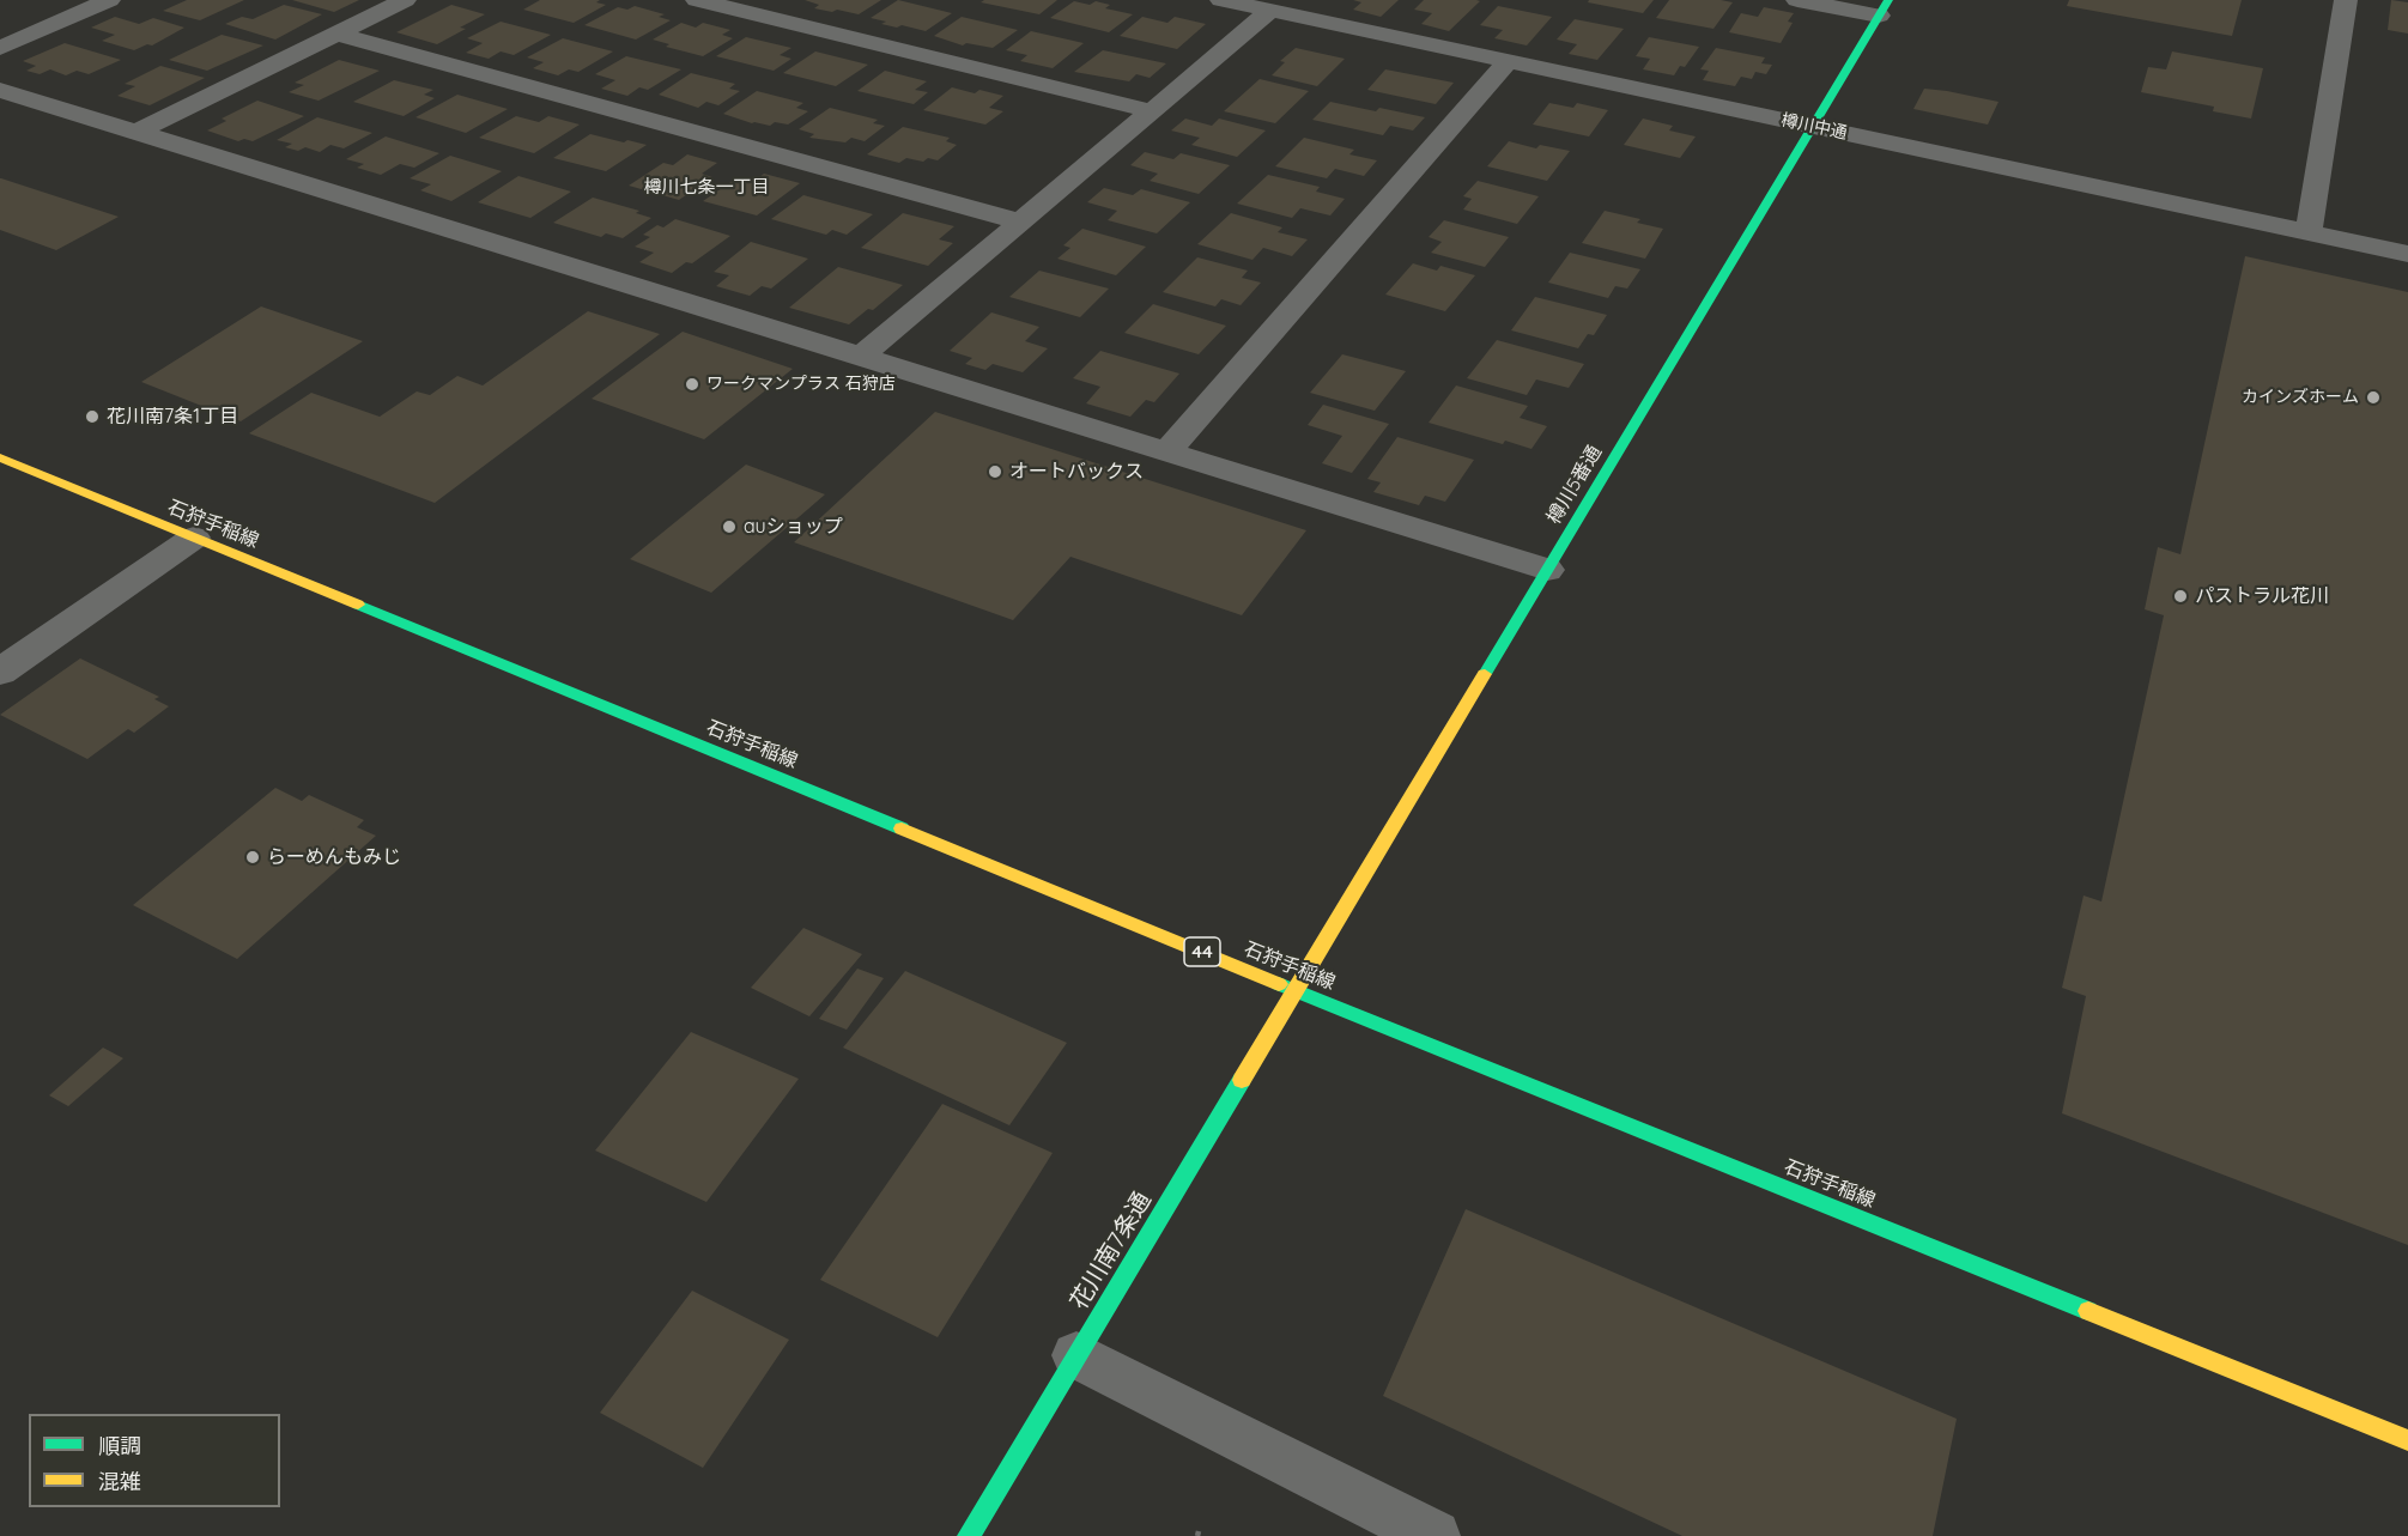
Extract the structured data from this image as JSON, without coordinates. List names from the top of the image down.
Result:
{
  "streets": {
    "street": [
      "樽川中通",
      "樽川5番通",
      "石狩手稲線",
      "44",
      "花川南7条通"
    ]
  },
  "crossings": [
    ["樽川中通", "樽川5番通"],
    ["樽川5番通", "石狩手稲線"],
    ["樽川5番通", "花川南7条通"],
    ["石狩手稲線", "花川南7条通"]
  ],
  "districts": ["樽川七条一丁目"],
  "places": [
    "ワークマンプラス 石狩店",
    "カインズホーム",
    "花川南7条1丁目",
    "オートバックス",
    "auショップ",
    "パストラル花川",
    "らーめんもみじ"
  ],
  "legend": ["順調", "混雑"]
}
